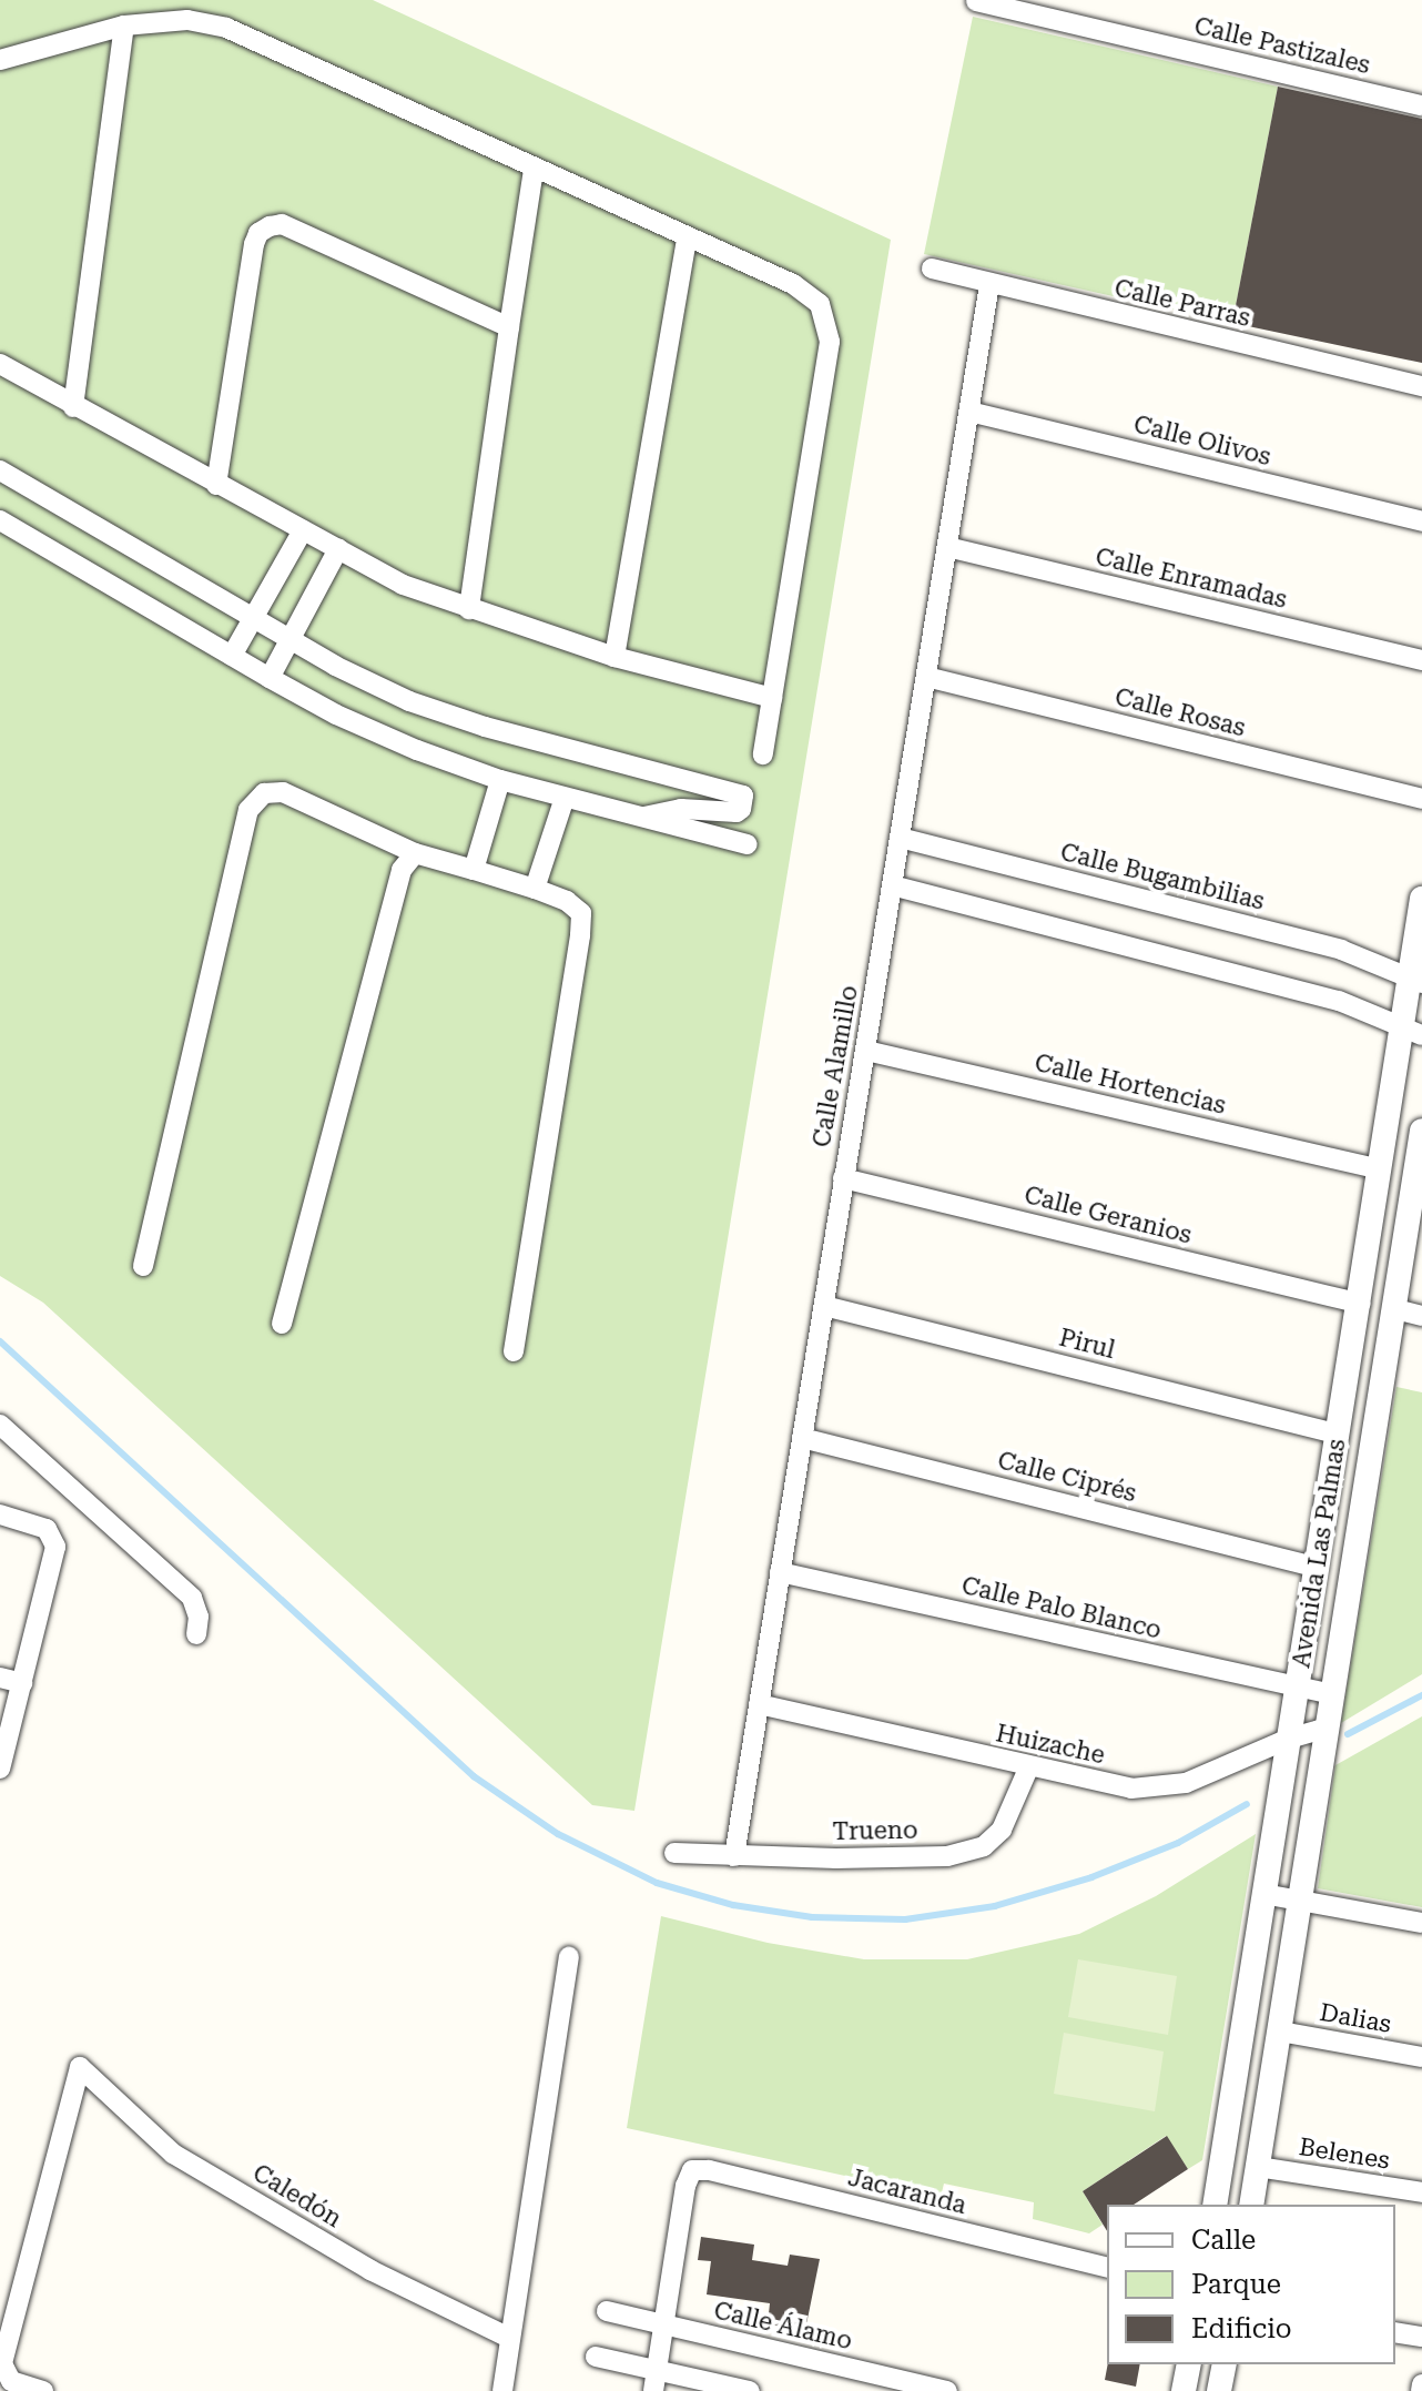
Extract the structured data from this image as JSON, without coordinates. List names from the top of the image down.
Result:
{
  "streets": {
    "street": [
      "Calle Pastizales",
      "Calle Parras",
      "Calle Olivos",
      "Calle Enramadas",
      "Calle Rosas",
      "Calle Bugambilias",
      "Calle Alamillo",
      "Calle Hortencias",
      "Calle Geranios",
      "Pirul",
      "Calle Ciprés",
      "Avenida Las Palmas",
      "Calle Palo Blanco",
      "Huizache",
      "Trueno",
      "Dalias",
      "Belenes",
      "Jacaranda",
      "Caledón",
      "Calle Álamo"
    ]
  },
  "crossings": [
    ["Calle Parras", "Calle Alamillo"],
    ["Calle Olivos", "Calle Alamillo"],
    ["Calle Enramadas", "Calle Alamillo"],
    ["Calle Rosas", "Calle Alamillo"],
    ["Calle Bugambilias", "Calle Alamillo"],
    ["Calle Bugambilias", "Avenida Las Palmas"],
    ["Calle Alamillo", "Calle Hortencias"],
    ["Calle Alamillo", "Calle Geranios"],
    ["Calle Alamillo", "Pirul"],
    ["Calle Alamillo", "Calle Ciprés"],
    ["Calle Alamillo", "Calle Palo Blanco"],
    ["Calle Alamillo", "Huizache"],
    ["Calle Alamillo", "Trueno"],
    ["Calle Hortencias", "Avenida Las Palmas"],
    ["Calle Geranios", "Avenida Las Palmas"],
    ["Pirul", "Avenida Las Palmas"],
    ["Calle Ciprés", "Avenida Las Palmas"],
    ["Avenida Las Palmas", "Calle Palo Blanco"],
    ["Avenida Las Palmas", "Huizache"],
    ["Avenida Las Palmas", "Dalias"],
    ["Avenida Las Palmas", "Belenes"],
    ["Huizache", "Trueno"],
    ["Jacaranda", "Calle Álamo"]
  ],
  "legend": ["Calle", "Parque", "Edificio"]
}
